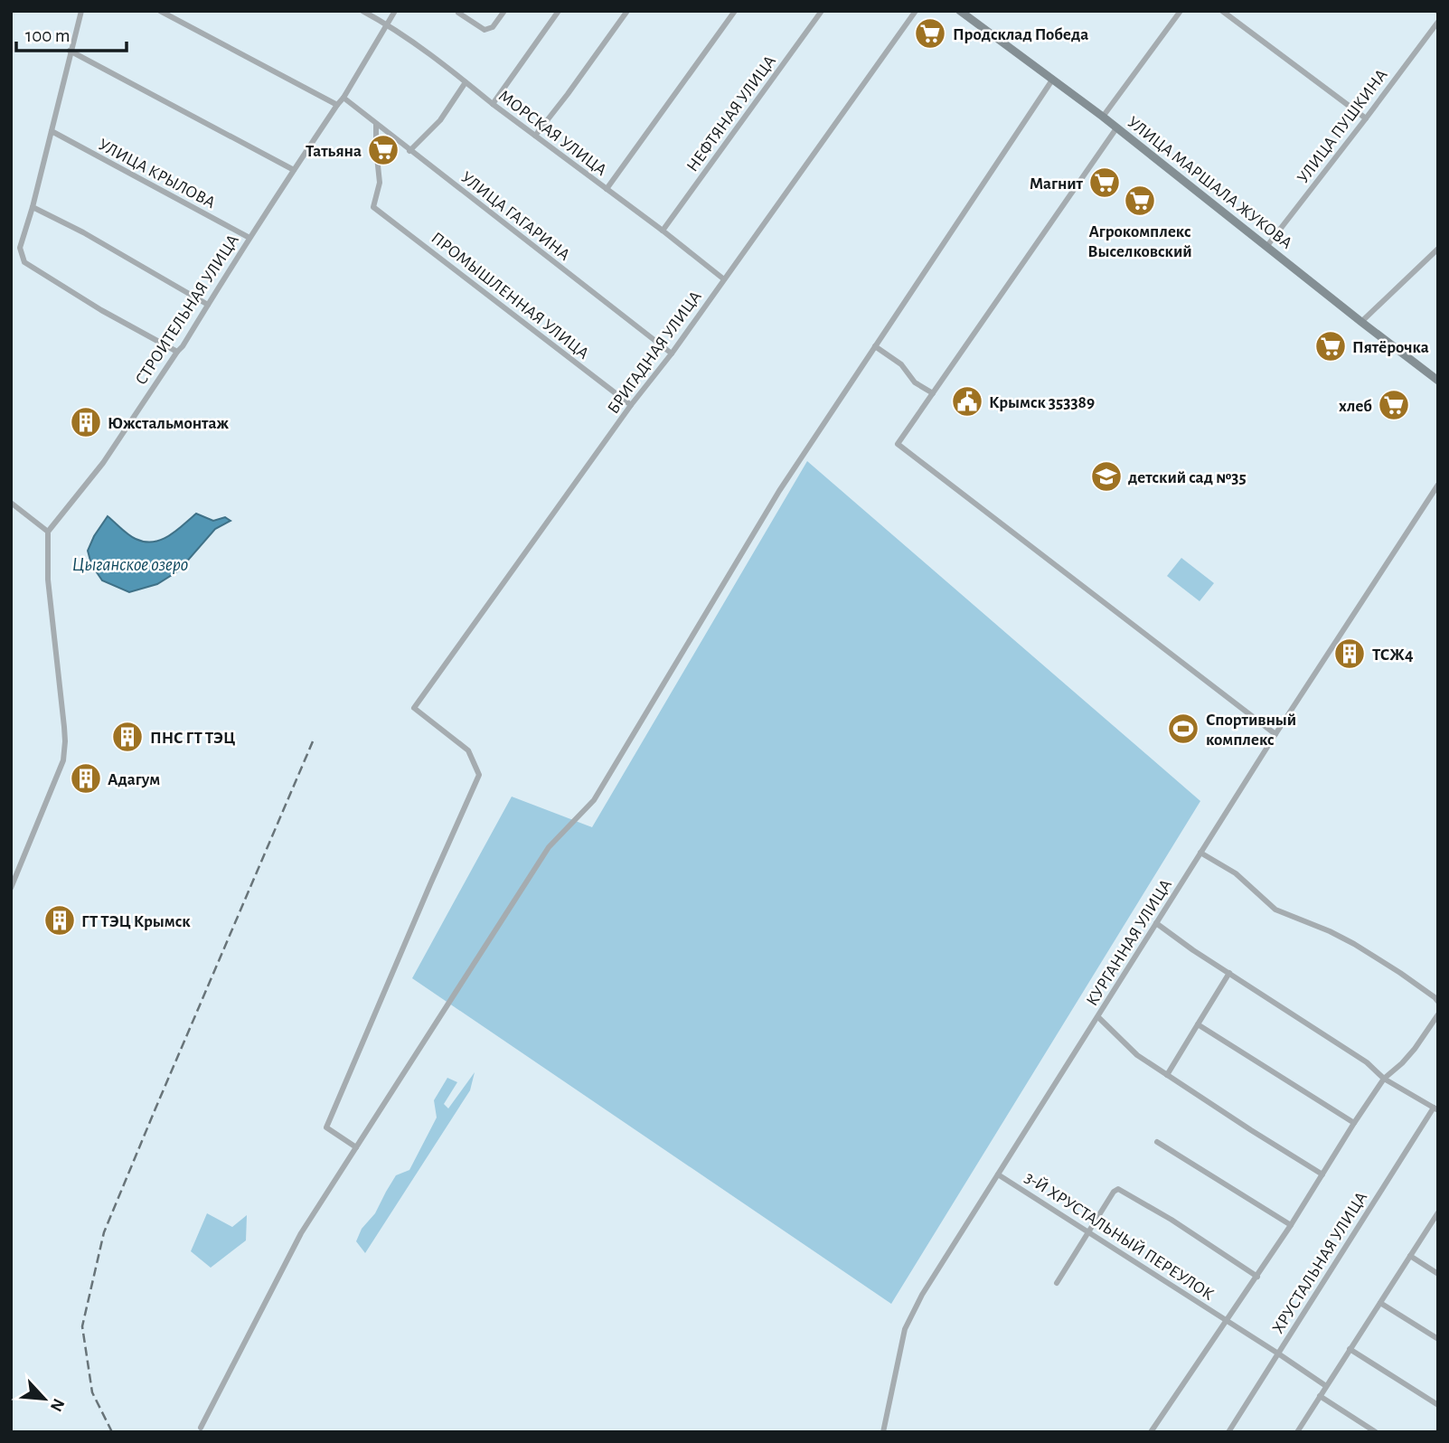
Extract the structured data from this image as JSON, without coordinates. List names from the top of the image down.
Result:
{
  "streets": {
    "main road": ["УЛИЦА МАРШАЛА ЖУКОВА"],
    "street": [
      "НЕФТЯНАЯ УЛИЦА",
      "УЛИЦА ПУШКИНА",
      "МОРСКАЯ УЛИЦА",
      "УЛИЦА КРЫЛОВА",
      "УЛИЦА ГАГАРИНА",
      "ПРОМЫШЛЕННАЯ УЛИЦА",
      "СТРОИТЕЛЬНАЯ УЛИЦА",
      "БРИГАДНАЯ УЛИЦА",
      "КУРГАННАЯ УЛИЦА",
      "3-Й ХРУСТАЛЬНЫЙ ПЕРЕУЛОК",
      "ХРУСТАЛЬНАЯ УЛИЦА"
    ]
  },
  "crossings": [
    ["НЕФТЯНАЯ УЛИЦА", "МОРСКАЯ УЛИЦА"],
    ["УЛИЦА ПУШКИНА", "УЛИЦА МАРШАЛА ЖУКОВА"],
    ["МОРСКАЯ УЛИЦА", "СТРОИТЕЛЬНАЯ УЛИЦА"],
    ["МОРСКАЯ УЛИЦА", "БРИГАДНАЯ УЛИЦА"],
    ["УЛИЦА КРЫЛОВА", "СТРОИТЕЛЬНАЯ УЛИЦА"],
    ["УЛИЦА ГАГАРИНА", "ПРОМЫШЛЕННАЯ УЛИЦА"],
    ["УЛИЦА ГАГАРИНА", "СТРОИТЕЛЬНАЯ УЛИЦА"],
    ["УЛИЦА ГАГАРИНА", "БРИГАДНАЯ УЛИЦА"],
    ["ПРОМЫШЛЕННАЯ УЛИЦА", "БРИГАДНАЯ УЛИЦА"],
    ["КУРГАННАЯ УЛИЦА", "3-Й ХРУСТАЛЬНЫЙ ПЕРЕУЛОК"],
    ["3-Й ХРУСТАЛЬНЫЙ ПЕРЕУЛОК", "ХРУСТАЛЬНАЯ УЛИЦА"]
  ],
  "water": ["Цыганское озеро"],
  "places": {
    "supermarket": [
      "Продсклад Победа",
      "Татьяна",
      "Магнит",
      "Агрокомплекс Выселковский",
      "Пятёрочка",
      "хлеб"
    ],
    "public building": ["Крымск 353389"],
    "building": [
      "Южстальмонтаж",
      "ТСЖ4",
      "ПНС ГТ ТЭЦ",
      "Адагум",
      "ГТ ТЭЦ Крымск"
    ],
    "school or university": ["детский сад №35"],
    "sports": ["Спортивный комплекс"]
  },
  "scale_bar": "100 m",
  "north": "bottom right"
}
